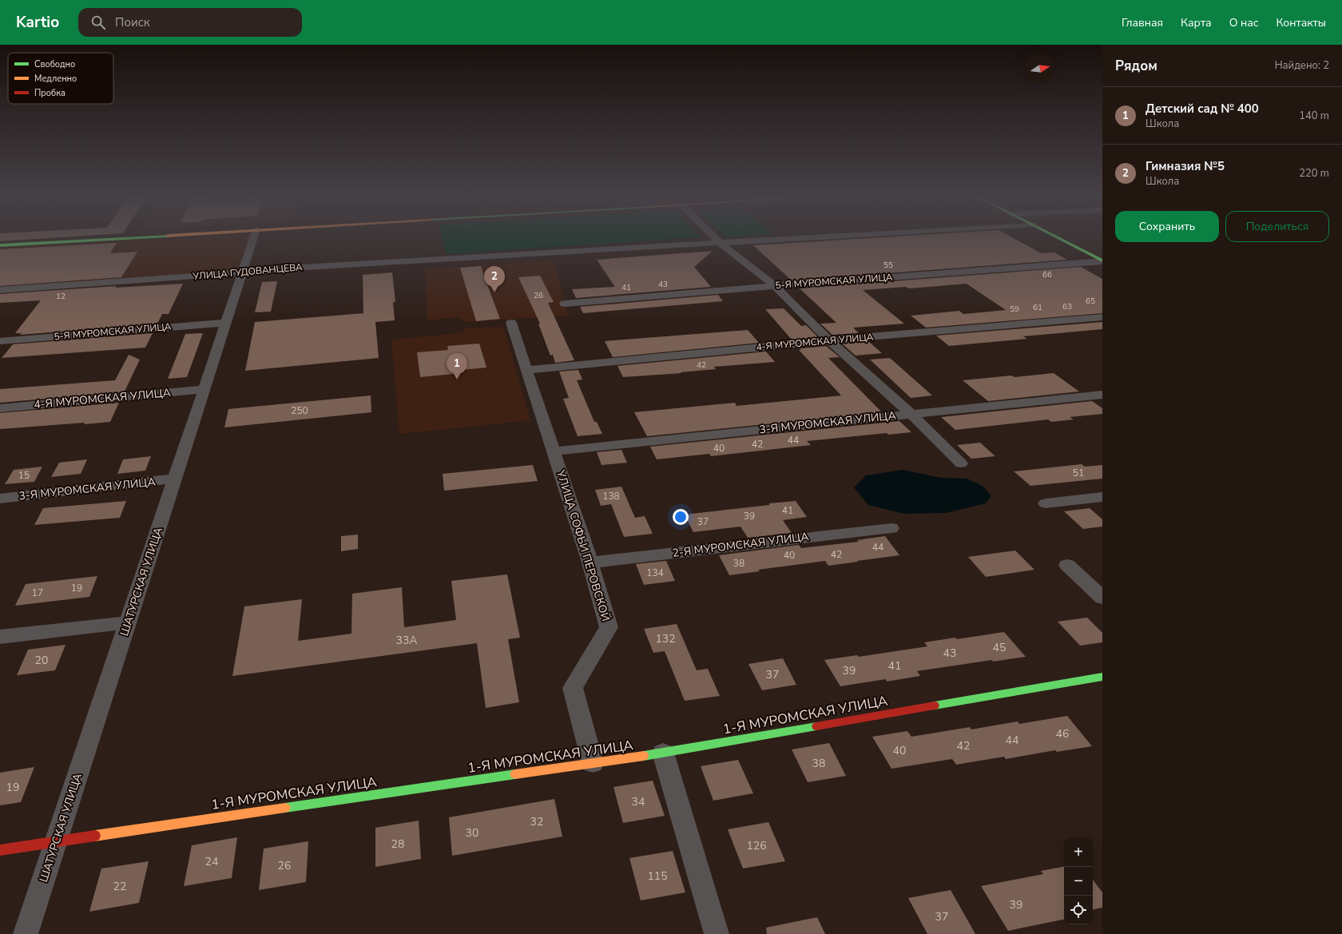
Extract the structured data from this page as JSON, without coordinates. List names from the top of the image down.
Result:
{
  "streets": {
    "street": [
      "УЛИЦА ГУДОВАНЦЕВА",
      "5-Я МУРОМСКАЯ УЛИЦА",
      "4-Я МУРОМСКАЯ УЛИЦА",
      "3-Я МУРОМСКАЯ УЛИЦА",
      "2-Я МУРОМСКАЯ УЛИЦА",
      "УЛИЦА СОФЬИ ПЕРОВСКОЙ",
      "ШАТУРСКАЯ УЛИЦА",
      "1-Я МУРОМСКАЯ УЛИЦА"
    ]
  },
  "crossings": [
    ["УЛИЦА ГУДОВАНЦЕВА", "ШАТУРСКАЯ УЛИЦА"],
    ["5-Я МУРОМСКАЯ УЛИЦА", "ШАТУРСКАЯ УЛИЦА"],
    ["4-Я МУРОМСКАЯ УЛИЦА", "УЛИЦА СОФЬИ ПЕРОВСКОЙ"],
    ["4-Я МУРОМСКАЯ УЛИЦА", "ШАТУРСКАЯ УЛИЦА"],
    ["3-Я МУРОМСКАЯ УЛИЦА", "УЛИЦА СОФЬИ ПЕРОВСКОЙ"],
    ["3-Я МУРОМСКАЯ УЛИЦА", "ШАТУРСКАЯ УЛИЦА"],
    ["2-Я МУРОМСКАЯ УЛИЦА", "УЛИЦА СОФЬИ ПЕРОВСКОЙ"],
    ["УЛИЦА СОФЬИ ПЕРОВСКОЙ", "1-Я МУРОМСКАЯ УЛИЦА"],
    ["ШАТУРСКАЯ УЛИЦА", "1-Я МУРОМСКАЯ УЛИЦА"]
  ],
  "house_numbers": [
    "55",
    "66",
    "43",
    "41",
    "26",
    "12",
    "65",
    "63",
    "61",
    "59",
    "42",
    "250",
    "44",
    "42",
    "40",
    "51",
    "15",
    "138",
    "41",
    "39",
    "37",
    "44",
    "42",
    "40",
    "38",
    "134",
    "19",
    "17",
    "132",
    "33А",
    "45",
    "43",
    "20",
    "41",
    "39",
    "37",
    "46",
    "44",
    "42",
    "40",
    "38",
    "19",
    "34",
    "32",
    "30",
    "28",
    "126",
    "24",
    "26",
    "115",
    "22",
    "39",
    "37"
  ],
  "legend": ["Свободно", "Медленно", "Пробка"],
  "north": "right",
  "page": {
    "header": "Kartio",
    "search": "Поиск",
    "nav": [
      "Главная",
      "Карта",
      "О нас",
      "Контакты"
    ],
    "heading": ["Рядом", "Найдено: 2"],
    "list": [
      {
        "mark": "1",
        "name": "Детский сад № 400",
        "note": "Школа",
        "value": "140 m"
      },
      {
        "mark": "2",
        "name": "Гимназия №5",
        "note": "Школа",
        "value": "220 m"
      }
    ],
    "buttons": ["Сохранить", "Поделиться"],
    "pins": ["2", "1"],
    "map_buttons": ["+", "−"]
  }
}
